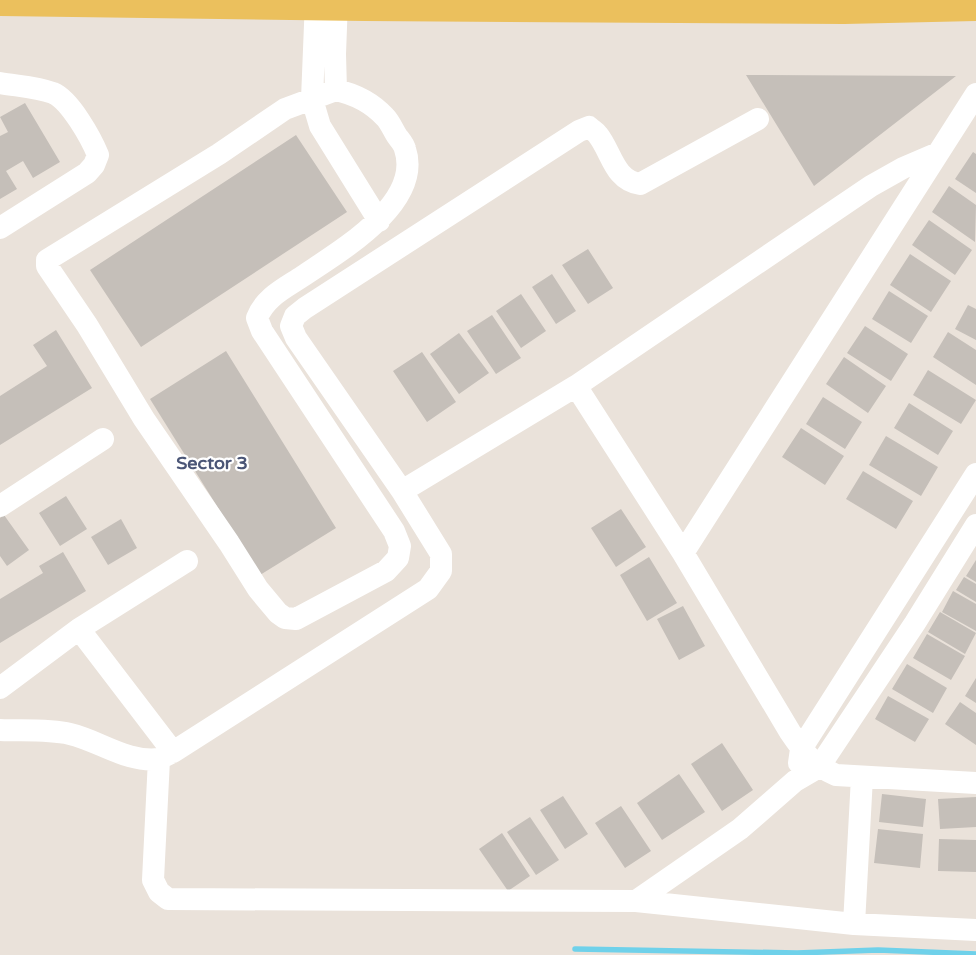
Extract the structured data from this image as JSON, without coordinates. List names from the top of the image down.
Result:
{
  "districts": ["Sector 3"]
}
